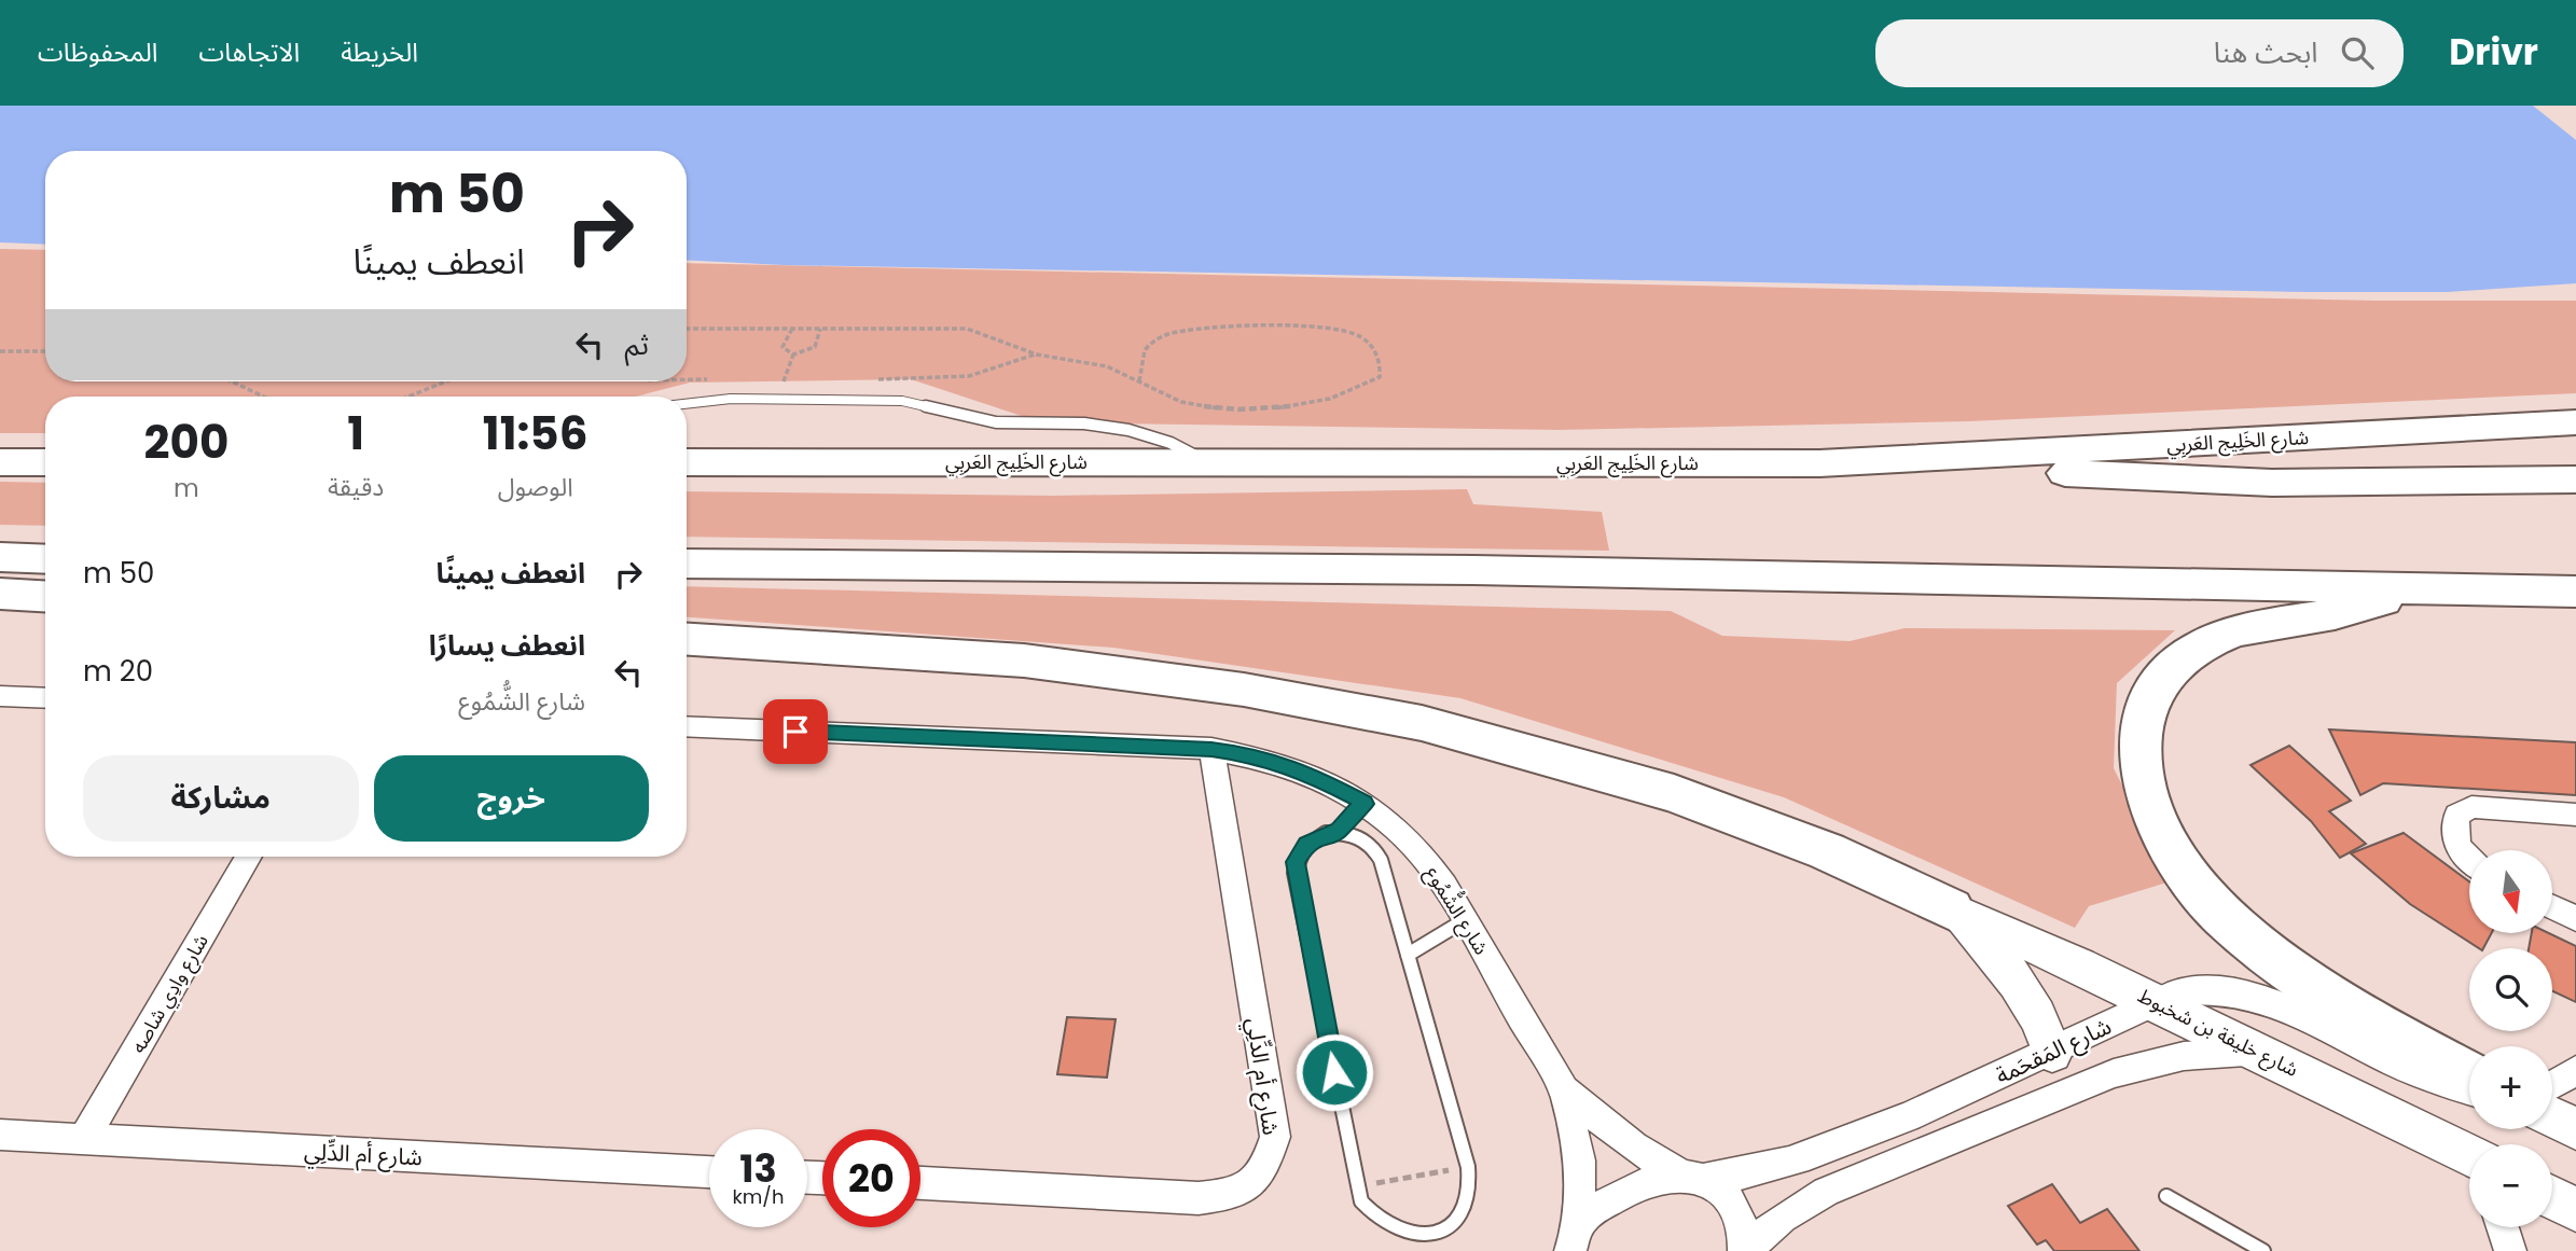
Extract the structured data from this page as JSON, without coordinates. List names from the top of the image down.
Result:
{
  "streets": {
    "highway": ["شارع الخَلِيج العَربِي"],
    "main road": ["شارع خليفة بن شخبوط"],
    "street": [
      "شارع الشُّمُوع",
      "شارع وادِي شاصه",
      "شارع المَقحَمة",
      "شارع أم الدِّلِي"
    ]
  },
  "crossings": [
    ["شارع الشُّمُوع", "شارع المَقحَمة"],
    ["شارع الشُّمُوع", "شارع أم الدِّلِي"],
    ["شارع وادِي شاصه", "شارع أم الدِّلِي"],
    ["شارع خليفة بن شخبوط", "شارع المَقحَمة"]
  ],
  "north": "bottom",
  "page": {
    "header": "Drivr",
    "search": "ابحث هنا",
    "nav": ["الخريطة", "الاتجاهات", "المحفوظات"],
    "turn": ["50 m", "انعطف يمينًا"],
    "then": "ثم",
    "eta": [
      "11:56",
      "الوصول",
      "1",
      "دقيقة",
      "200",
      "m"
    ],
    "list": [
      {
        "name": "انعطف يمينًا",
        "value": "50 m"
      },
      {
        "name": "انعطف يسارًا",
        "note": "شارع الشُّمُوع",
        "value": "20 m"
      }
    ],
    "buttons": ["خروج", "مشاركة"],
    "map_buttons": ["+", "−"],
    "speed": "13 km/h",
    "limit": "20"
  }
}
